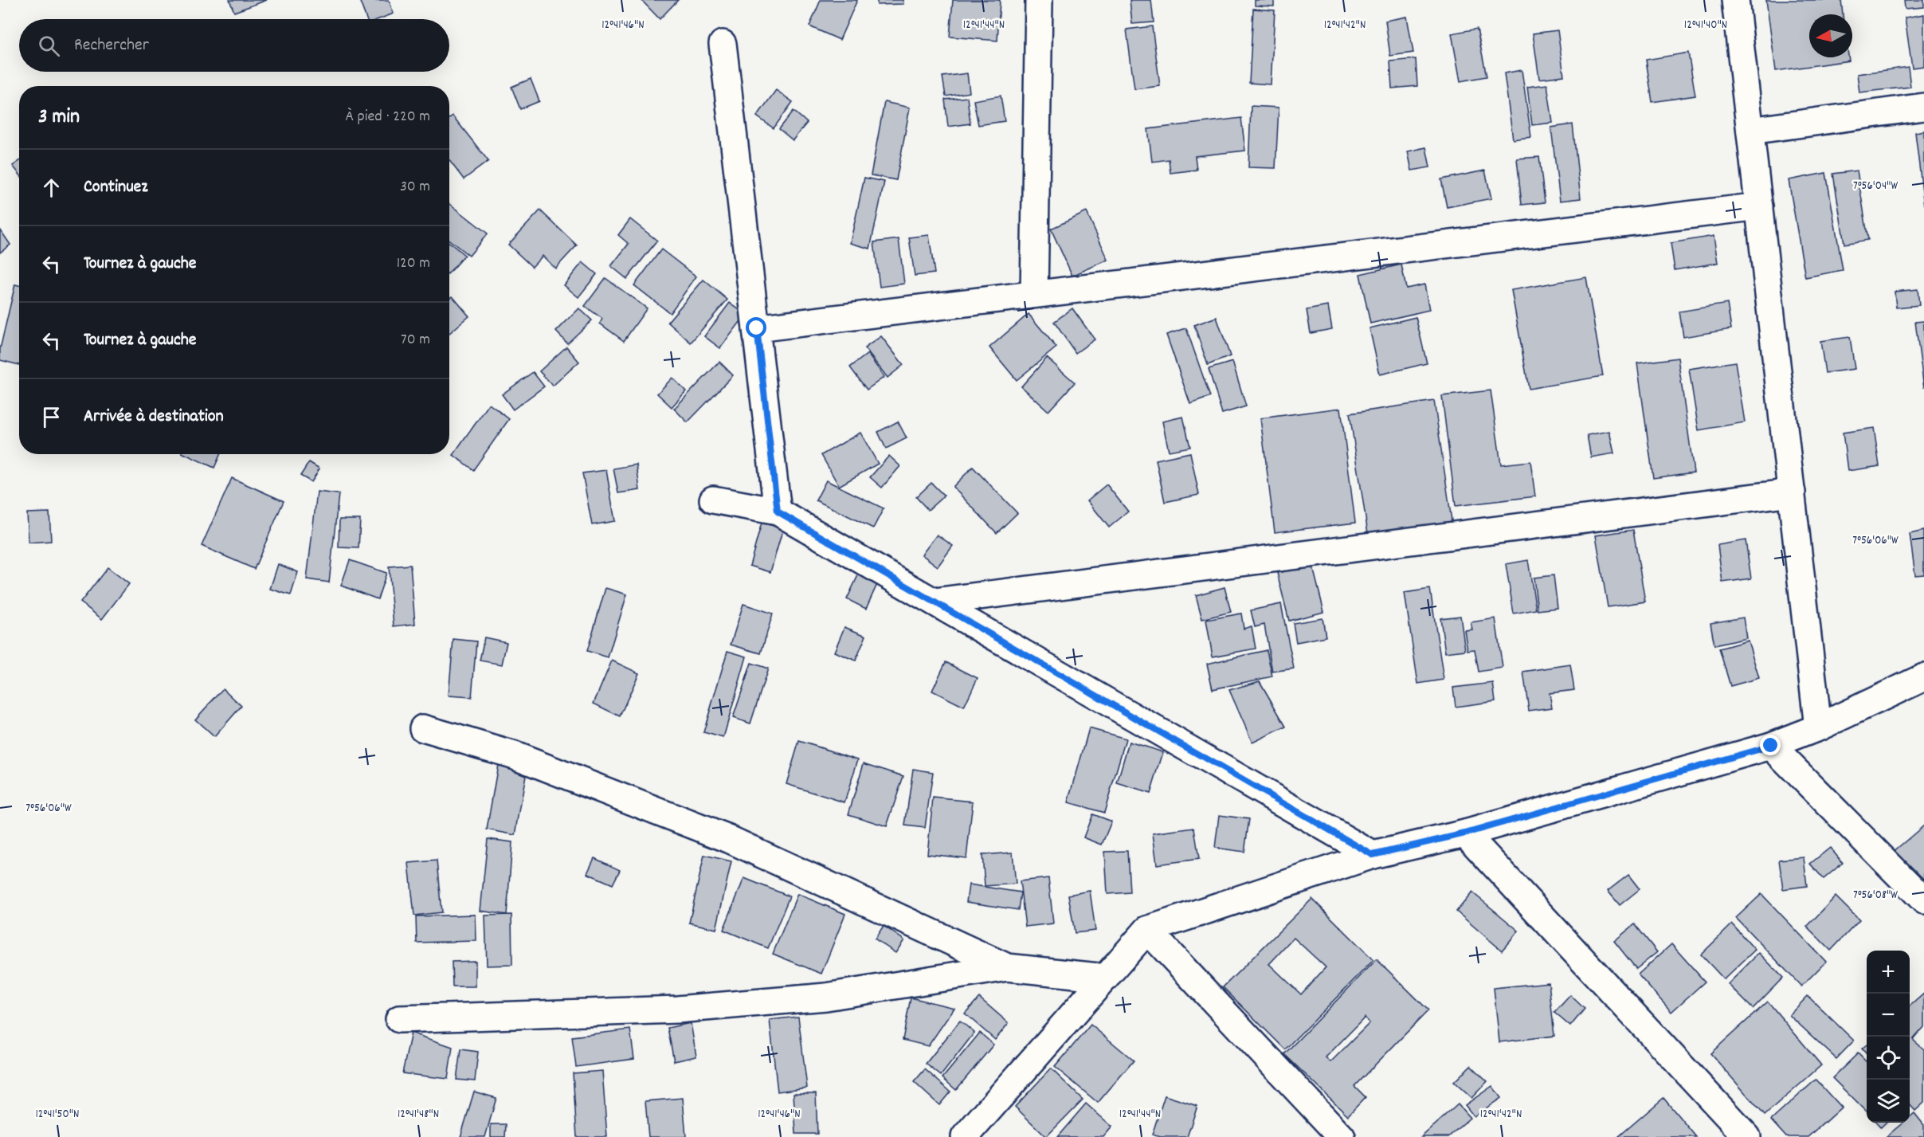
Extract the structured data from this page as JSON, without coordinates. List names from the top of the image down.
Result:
{
  "north": "left",
  "page": {
    "search": "Rechercher",
    "heading": ["3 min", "À pied · 220 m"],
    "list": [
      ["Continuez", "30 m"],
      ["Tournez à gauche", "120 m"],
      ["Tournez à gauche", "70 m"],
      "Arrivée à destination"
    ],
    "map_buttons": ["+", "−"]
  },
  "coordinates": [
    "12°41'46\"N",
    "12°41'44\"N",
    "12°41'42\"N",
    "12°41'40\"N",
    "7°56'04\"W",
    "7°56'06\"W",
    "7°56'08\"W",
    "12°41'50\"N",
    "12°41'48\"N"
  ]
}
